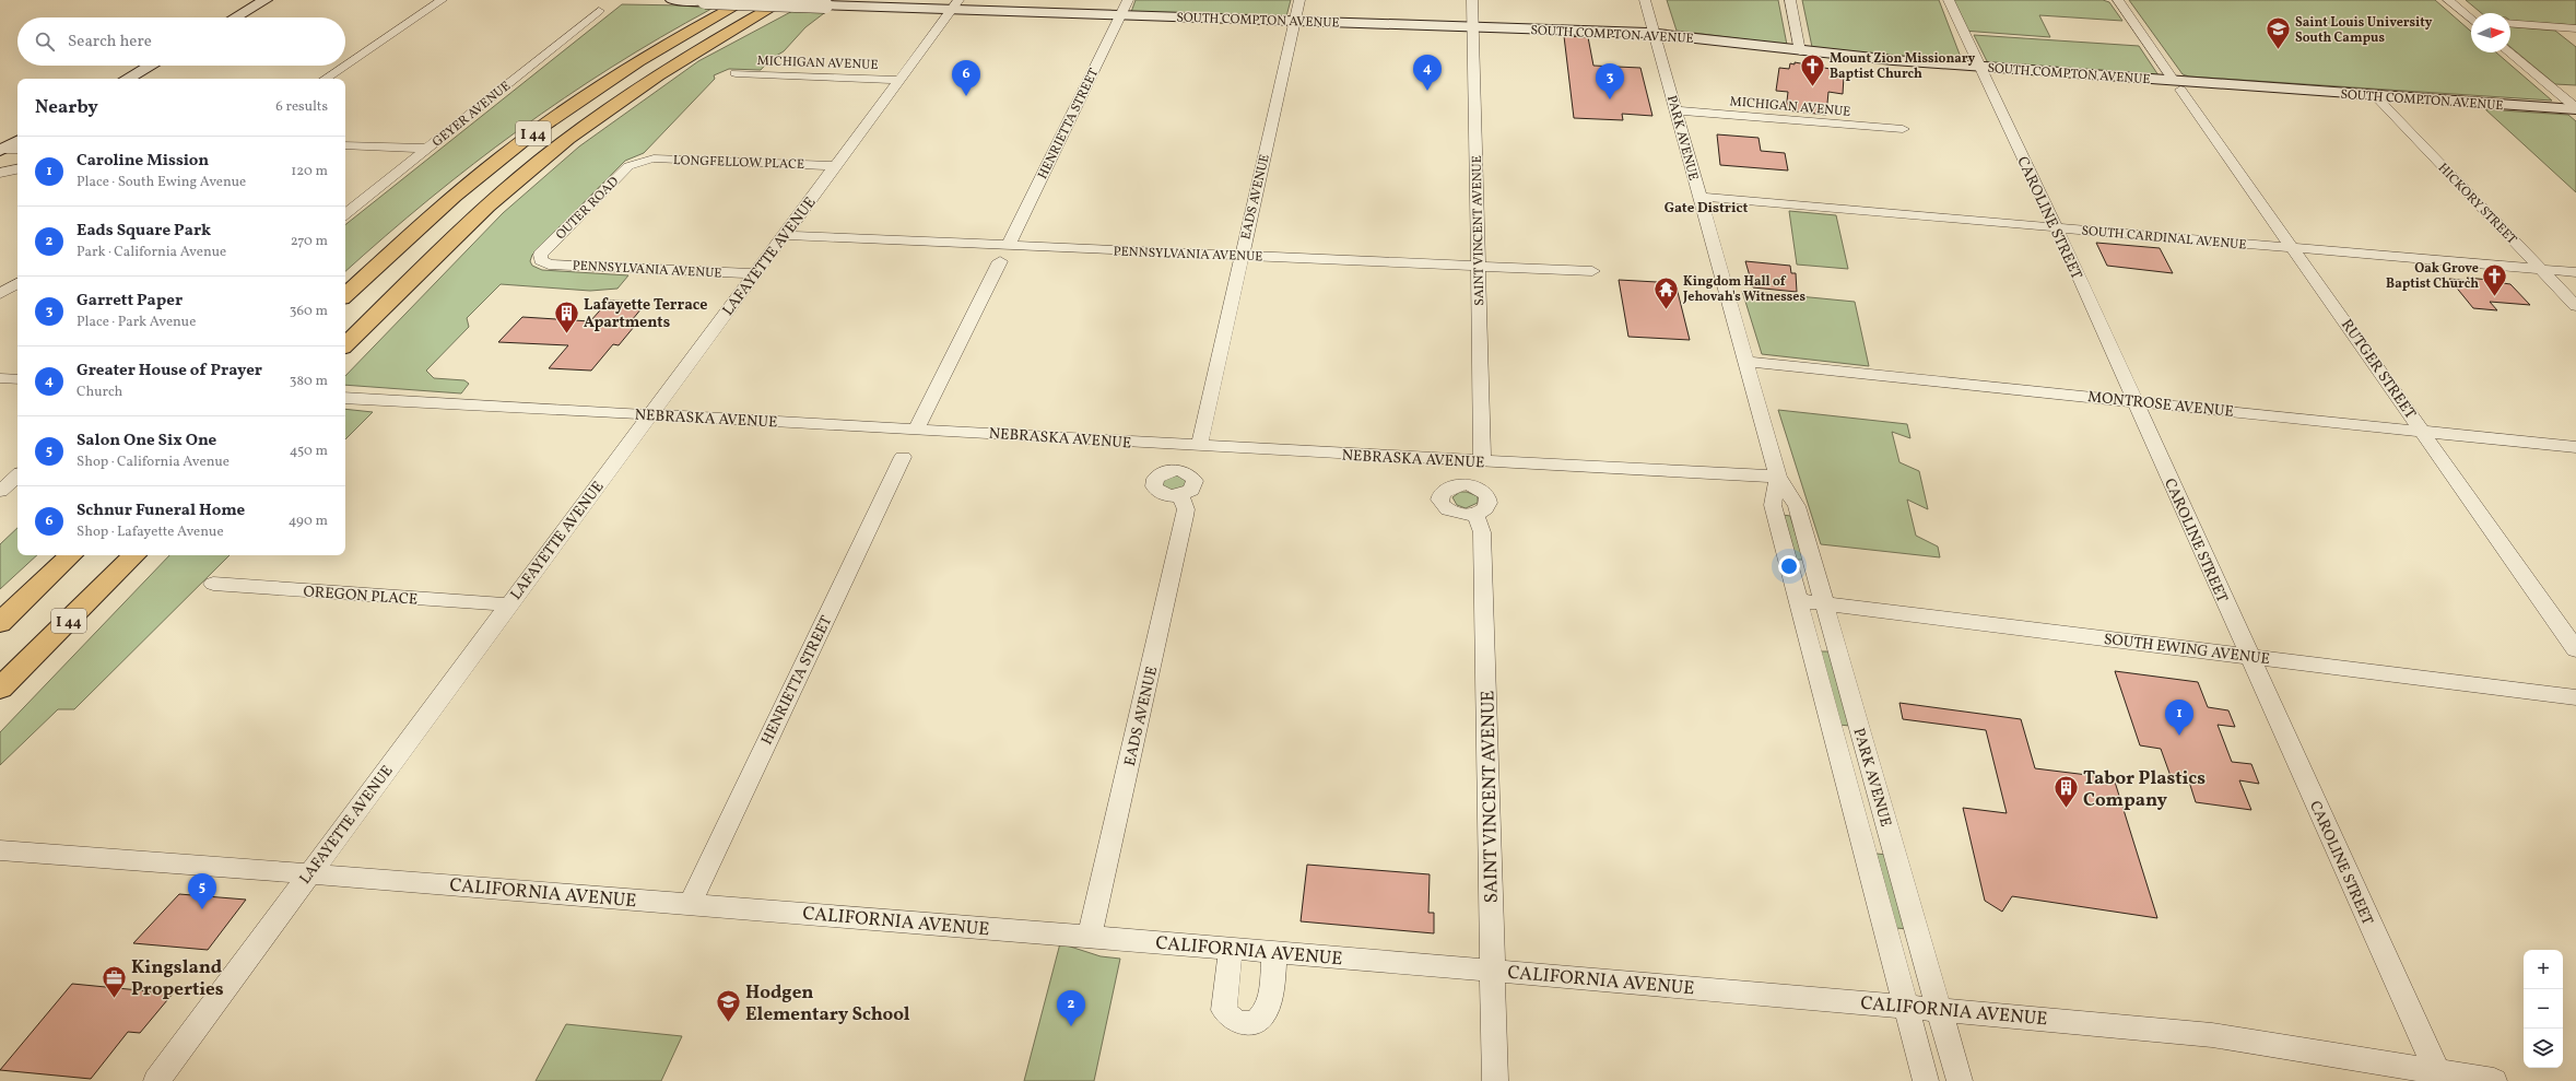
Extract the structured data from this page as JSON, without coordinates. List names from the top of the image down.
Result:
{
  "streets": {
    "highway": ["I 44"],
    "main road": ["SOUTH COMPTON AVENUE"],
    "street": [
      "MICHIGAN AVENUE",
      "GEYER AVENUE",
      "HENRIETTA STREET",
      "PARK AVENUE",
      "LONGFELLOW PLACE",
      "EADS AVENUE",
      "HICKORY STREET",
      "OUTER ROAD",
      "CAROLINE STREET",
      "SAINT VINCENT AVENUE",
      "SOUTH CARDINAL AVENUE",
      "PENNSYLVANIA AVENUE",
      "LAFAYETTE AVENUE",
      "RUTGER STREET",
      "MONTROSE AVENUE",
      "NEBRASKA AVENUE",
      "OREGON PLACE",
      "SOUTH EWING AVENUE",
      "CALIFORNIA AVENUE"
    ]
  },
  "crossings": [
    ["SOUTH COMPTON AVENUE", "HENRIETTA STREET"],
    ["SOUTH COMPTON AVENUE", "PARK AVENUE"],
    ["SOUTH COMPTON AVENUE", "EADS AVENUE"],
    ["SOUTH COMPTON AVENUE", "CAROLINE STREET"],
    ["SOUTH COMPTON AVENUE", "SAINT VINCENT AVENUE"],
    ["SOUTH COMPTON AVENUE", "LAFAYETTE AVENUE"],
    ["SOUTH COMPTON AVENUE", "RUTGER STREET"],
    ["MICHIGAN AVENUE", "PARK AVENUE"],
    ["MICHIGAN AVENUE", "LAFAYETTE AVENUE"],
    ["HENRIETTA STREET", "PENNSYLVANIA AVENUE"],
    ["HENRIETTA STREET", "CALIFORNIA AVENUE"],
    ["PARK AVENUE", "SOUTH CARDINAL AVENUE"],
    ["PARK AVENUE", "MONTROSE AVENUE"],
    ["PARK AVENUE", "NEBRASKA AVENUE"],
    ["PARK AVENUE", "SOUTH EWING AVENUE"],
    ["PARK AVENUE", "CALIFORNIA AVENUE"],
    ["LONGFELLOW PLACE", "OUTER ROAD"],
    ["LONGFELLOW PLACE", "LAFAYETTE AVENUE"],
    ["EADS AVENUE", "PENNSYLVANIA AVENUE"],
    ["EADS AVENUE", "NEBRASKA AVENUE"],
    ["EADS AVENUE", "CALIFORNIA AVENUE"],
    ["HICKORY STREET", "SOUTH CARDINAL AVENUE"],
    ["OUTER ROAD", "PENNSYLVANIA AVENUE"],
    ["CAROLINE STREET", "SOUTH CARDINAL AVENUE"],
    ["CAROLINE STREET", "MONTROSE AVENUE"],
    ["CAROLINE STREET", "SOUTH EWING AVENUE"],
    ["CAROLINE STREET", "CALIFORNIA AVENUE"],
    ["SAINT VINCENT AVENUE", "PENNSYLVANIA AVENUE"],
    ["SAINT VINCENT AVENUE", "NEBRASKA AVENUE"],
    ["SAINT VINCENT AVENUE", "CALIFORNIA AVENUE"],
    ["SOUTH CARDINAL AVENUE", "RUTGER STREET"],
    ["PENNSYLVANIA AVENUE", "LAFAYETTE AVENUE"],
    ["LAFAYETTE AVENUE", "NEBRASKA AVENUE"],
    ["LAFAYETTE AVENUE", "OREGON PLACE"],
    ["LAFAYETTE AVENUE", "CALIFORNIA AVENUE"],
    ["RUTGER STREET", "MONTROSE AVENUE"]
  ],
  "districts": ["Gate District"],
  "places": {
    "school or university": ["Saint Louis University South Campus", "Hodgen Elementary School"],
    "church": ["Mount Zion Missionary Baptist Church", "Oak Grove Baptist Church"],
    "temple": ["Kingdom Hall of Jehovah's Witnesses"],
    "building": ["Lafayette Terrace Apartments", "Tabor Plastics Company"],
    "office": ["Kingsland Properties"]
  },
  "north": "right",
  "page": {
    "search": "Search here",
    "pins": [
      "4",
      "6",
      "3",
      "1",
      "5",
      "2"
    ],
    "heading": ["Nearby", "6 results"],
    "list": [
      {
        "mark": "1",
        "name": "Caroline Mission",
        "note": "Place · South Ewing Avenue",
        "value": "120 m"
      },
      {
        "mark": "2",
        "name": "Eads Square Park",
        "note": "Park · California Avenue",
        "value": "270 m"
      },
      {
        "mark": "3",
        "name": "Garrett Paper",
        "note": "Place · Park Avenue",
        "value": "360 m"
      },
      {
        "mark": "4",
        "name": "Greater House of Prayer",
        "note": "Church",
        "value": "380 m"
      },
      {
        "mark": "5",
        "name": "Salon One Six One",
        "note": "Shop · California Avenue",
        "value": "450 m"
      },
      {
        "mark": "6",
        "name": "Schnur Funeral Home",
        "note": "Shop · Lafayette Avenue",
        "value": "490 m"
      }
    ],
    "map_buttons": ["+", "−"]
  }
}
